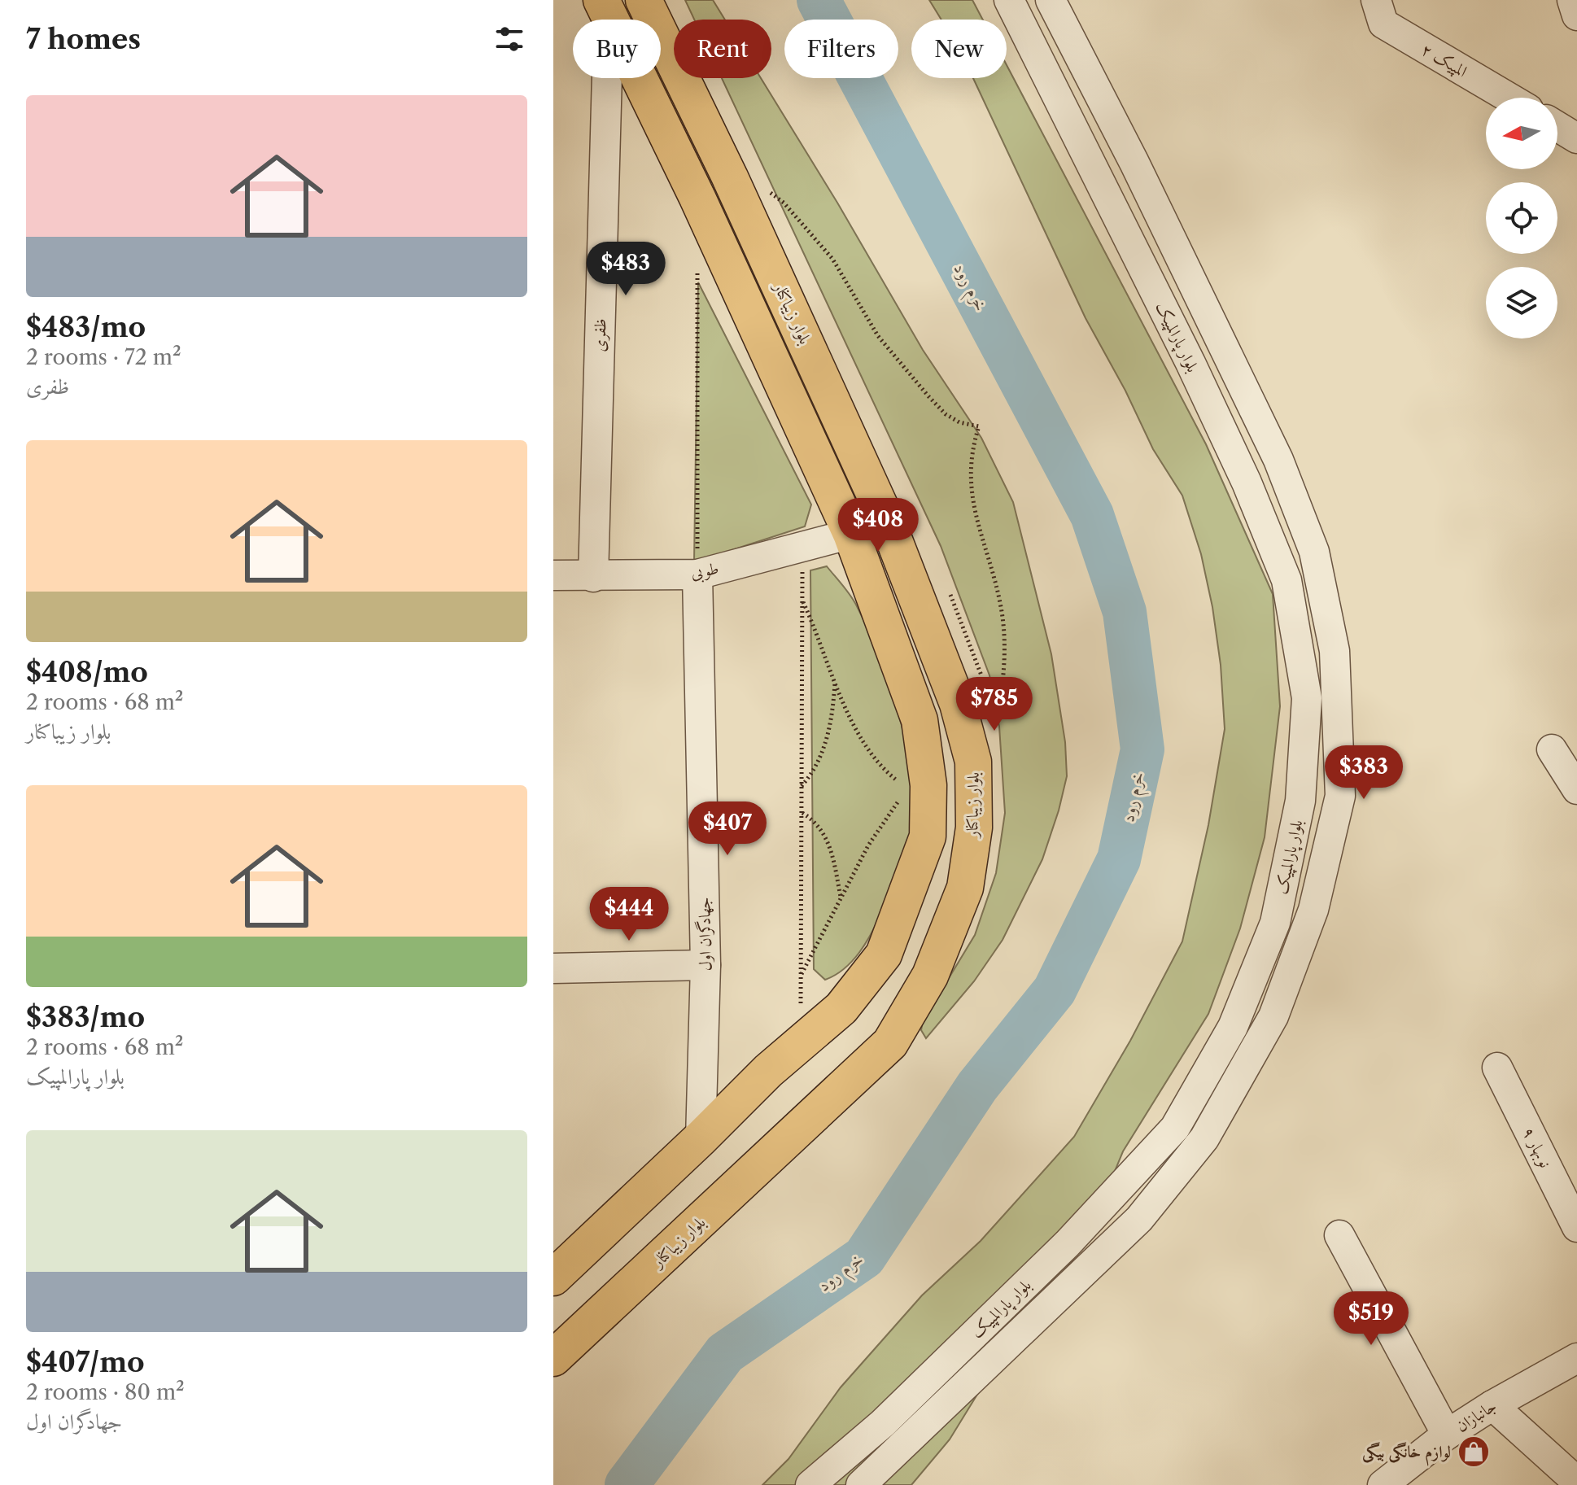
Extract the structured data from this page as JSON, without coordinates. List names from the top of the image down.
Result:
{
  "streets": {
    "main road": ["بلوار زیباکنار"],
    "street": [
      "المپیک ۲",
      "ظفری",
      "بلوار پارالمپیک",
      "طوبی",
      "جهادگران اول",
      "نوبهار ۹",
      "جانبازان"
    ]
  },
  "crossings": [
    ["ظفری", "طوبی"],
    ["طوبی", "جهادگران اول"]
  ],
  "water": ["خرم رود"],
  "places": {
    "shop": ["لوازم خانگی بیگی"]
  },
  "north": "left",
  "page": {
    "heading": "7 homes",
    "chip": [
      "Buy",
      "Rent",
      "Filters",
      "New"
    ],
    "list": [
      {
        "name": "$483/mo",
        "note": "2 rooms · 72 m² · ظفری"
      },
      {
        "name": "$408/mo",
        "note": "2 rooms · 68 m² · بلوار زیباکنار"
      },
      {
        "name": "$383/mo",
        "note": "2 rooms · 68 m² · بلوار پارالمپیک"
      },
      {
        "name": "$407/mo",
        "note": "2 rooms · 80 m² · جهادگران اول"
      }
    ],
    "price": [
      "$483",
      "$408",
      "$785",
      "$383",
      "$407",
      "$444",
      "$519"
    ]
  }
}
